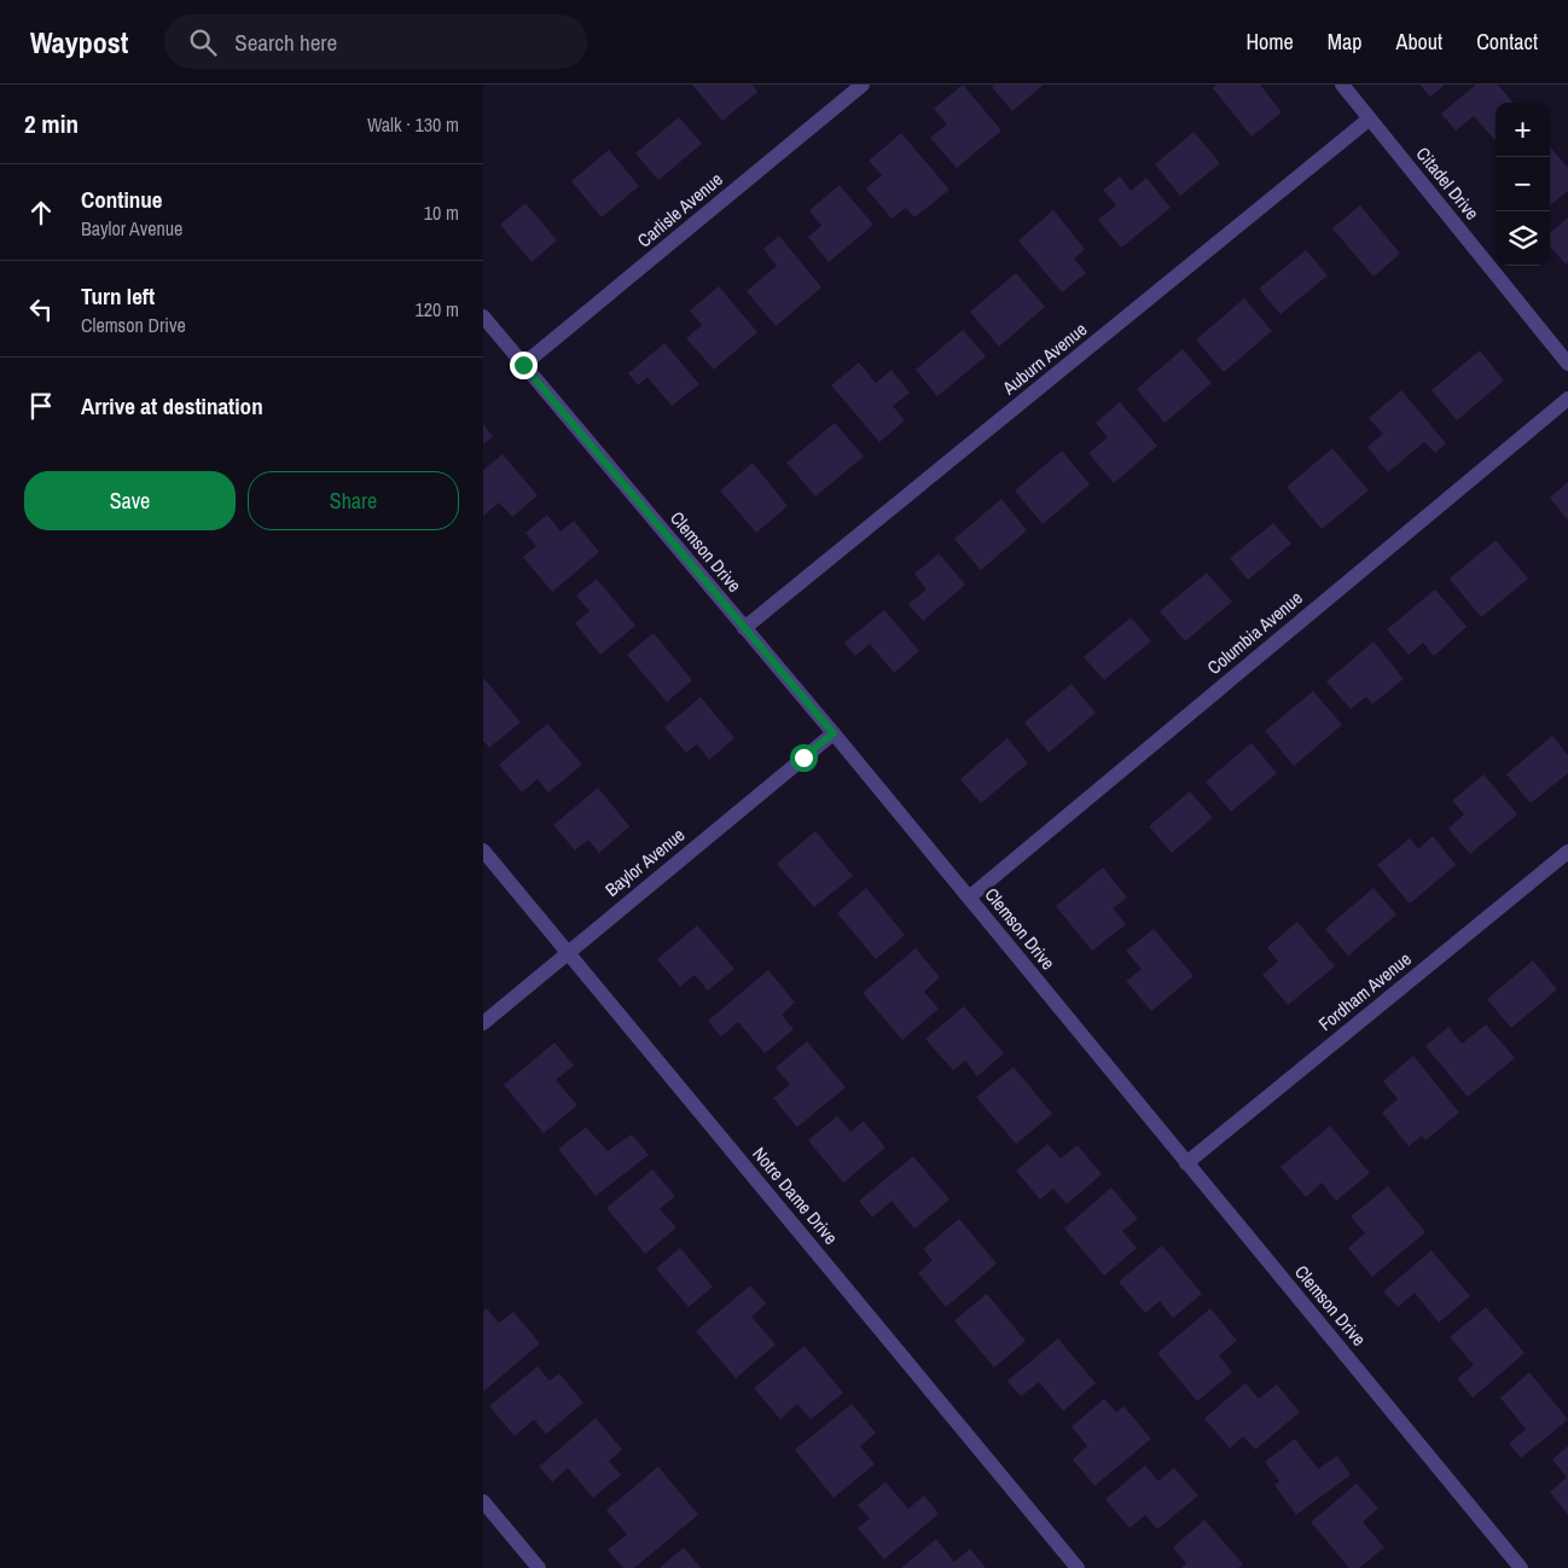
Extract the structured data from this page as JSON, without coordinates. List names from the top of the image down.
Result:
{
  "streets": {
    "street": [
      "Citadel Drive",
      "Carlisle Avenue",
      "Auburn Avenue",
      "Clemson Drive",
      "Columbia Avenue",
      "Baylor Avenue",
      "Fordham Avenue",
      "Notre Dame Drive"
    ]
  },
  "crossings": [
    ["Citadel Drive", "Auburn Avenue"],
    ["Carlisle Avenue", "Clemson Drive"],
    ["Auburn Avenue", "Clemson Drive"],
    ["Clemson Drive", "Columbia Avenue"],
    ["Clemson Drive", "Baylor Avenue"],
    ["Clemson Drive", "Fordham Avenue"],
    ["Baylor Avenue", "Notre Dame Drive"]
  ],
  "page": {
    "header": "Waypost",
    "search": "Search here",
    "nav": [
      "Home",
      "Map",
      "About",
      "Contact"
    ],
    "heading": ["2 min", "Walk · 130 m"],
    "map_buttons": ["+", "−"],
    "list": [
      ["Continue", "Baylor Avenue", "10 m"],
      ["Turn left", "Clemson Drive", "120 m"],
      "Arrive at destination"
    ],
    "buttons": ["Save", "Share"]
  }
}
